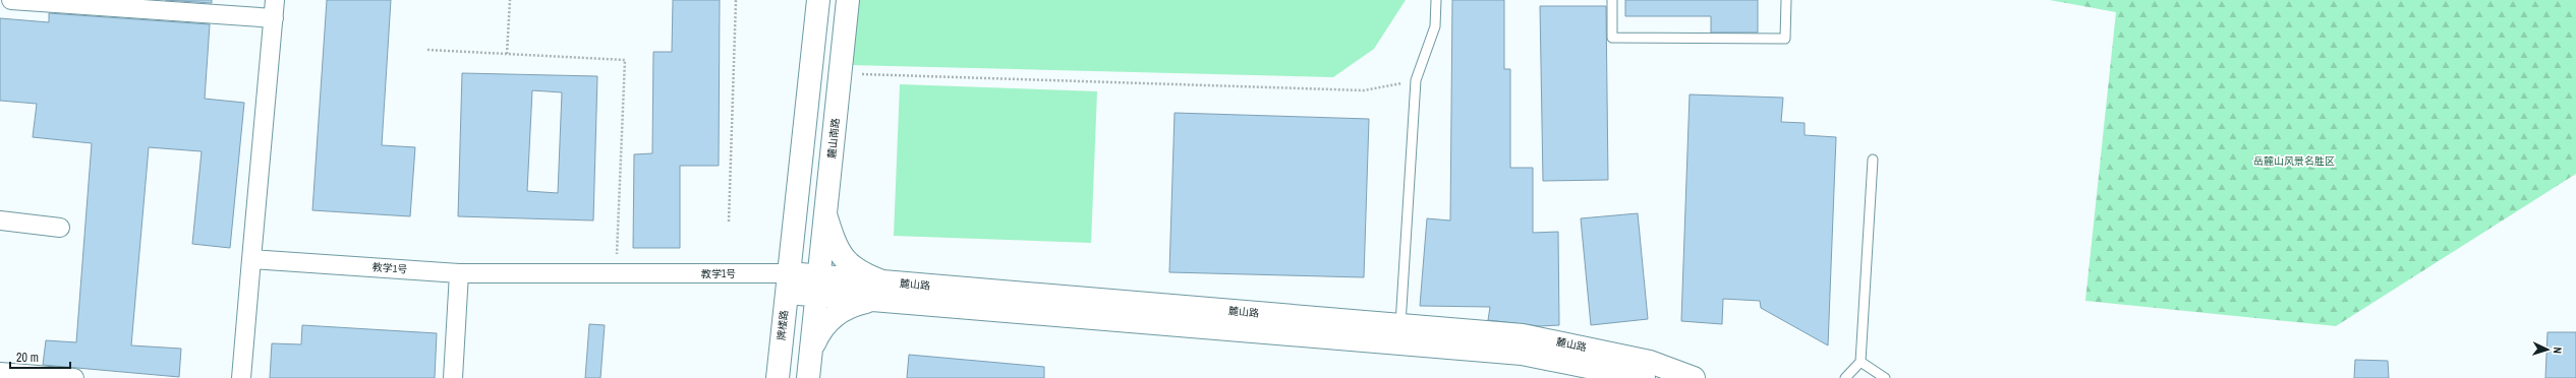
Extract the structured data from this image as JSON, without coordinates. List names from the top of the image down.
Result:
{
  "streets": {
    "main road": ["麓山南路", "麓山路", "牌楼路"],
    "street": ["教学1号"]
  },
  "crossings": [
    ["麓山南路", "麓山路"],
    ["教学1号", "麓山路"],
    ["教学1号", "牌楼路"],
    ["麓山路", "牌楼路"]
  ],
  "parks": ["岳麓山风景名胜区"],
  "scale_bar": "20 m",
  "north": "right"
}
